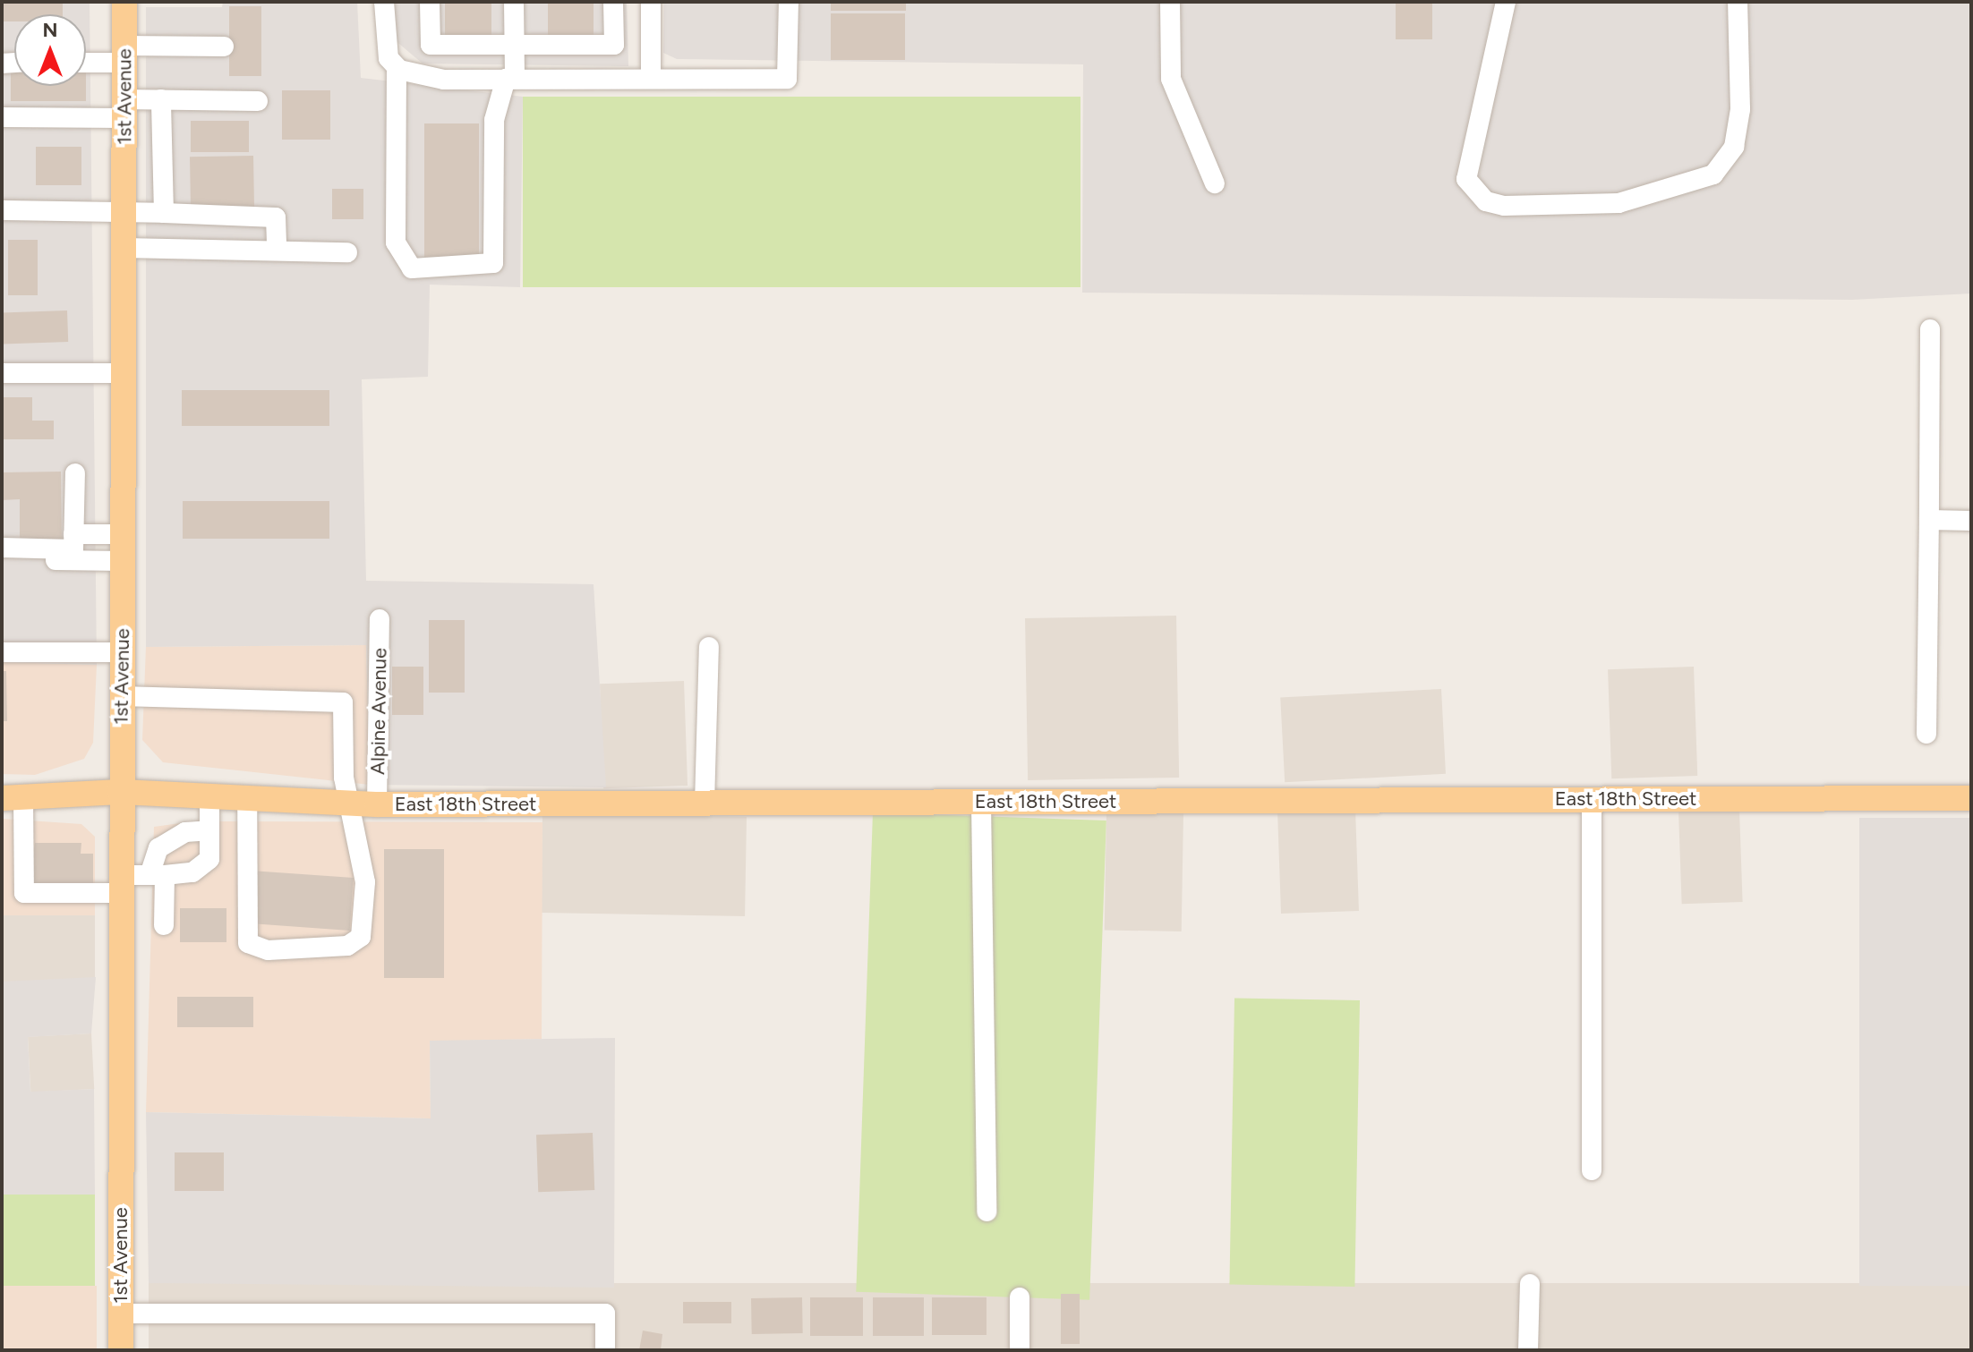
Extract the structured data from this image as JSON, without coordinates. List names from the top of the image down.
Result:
{
  "streets": {
    "main road": ["1st Avenue", "East 18th Street"],
    "street": ["Alpine Avenue"]
  },
  "crossings": [
    ["1st Avenue", "East 18th Street"],
    ["Alpine Avenue", "East 18th Street"]
  ],
  "north": "top"
}
